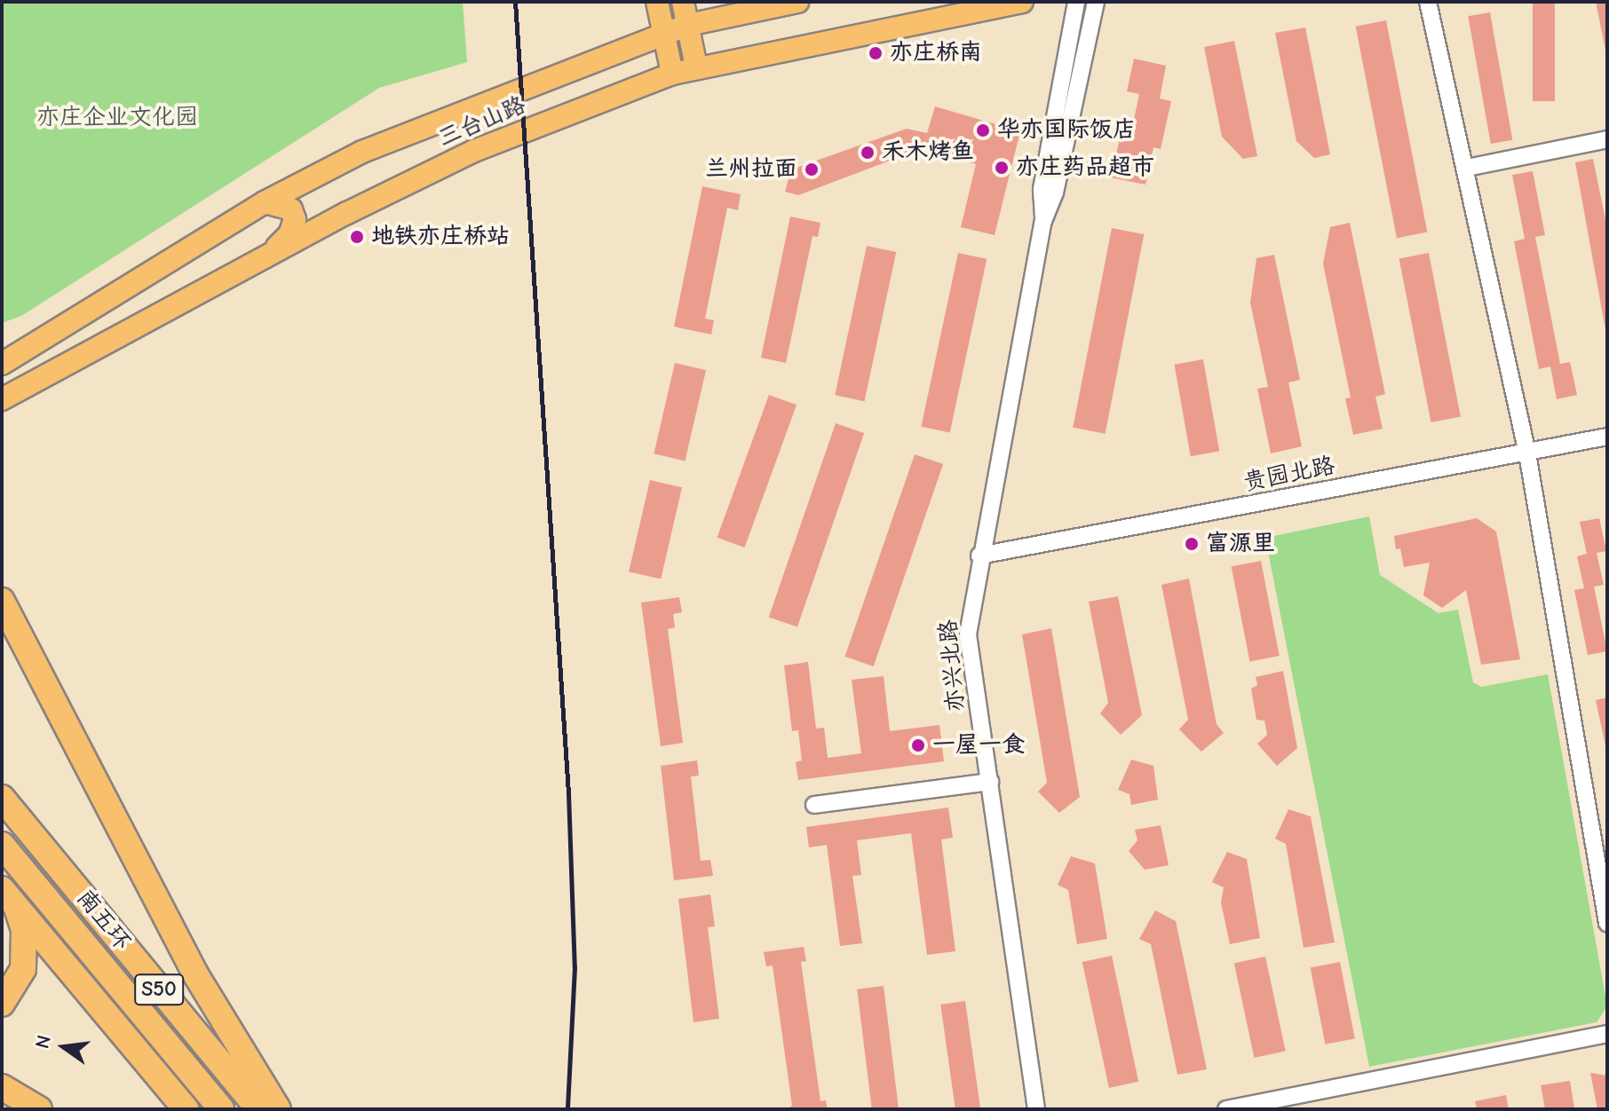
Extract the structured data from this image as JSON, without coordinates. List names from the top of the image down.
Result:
{
  "streets": {
    "highway": ["南五环", "S50"],
    "main road": ["三台山路"],
    "street": ["贵园北路", "亦兴北路"]
  },
  "crossings": [
    ["贵园北路", "亦兴北路"]
  ],
  "parks": ["亦庄企业文化园"],
  "places": [
    "亦庄桥南",
    "华亦国际饭店",
    "禾木烤鱼",
    "亦庄药品超市",
    "兰州拉面",
    "地铁亦庄桥站",
    "富源里",
    "一屋一食"
  ],
  "north": "left"
}
